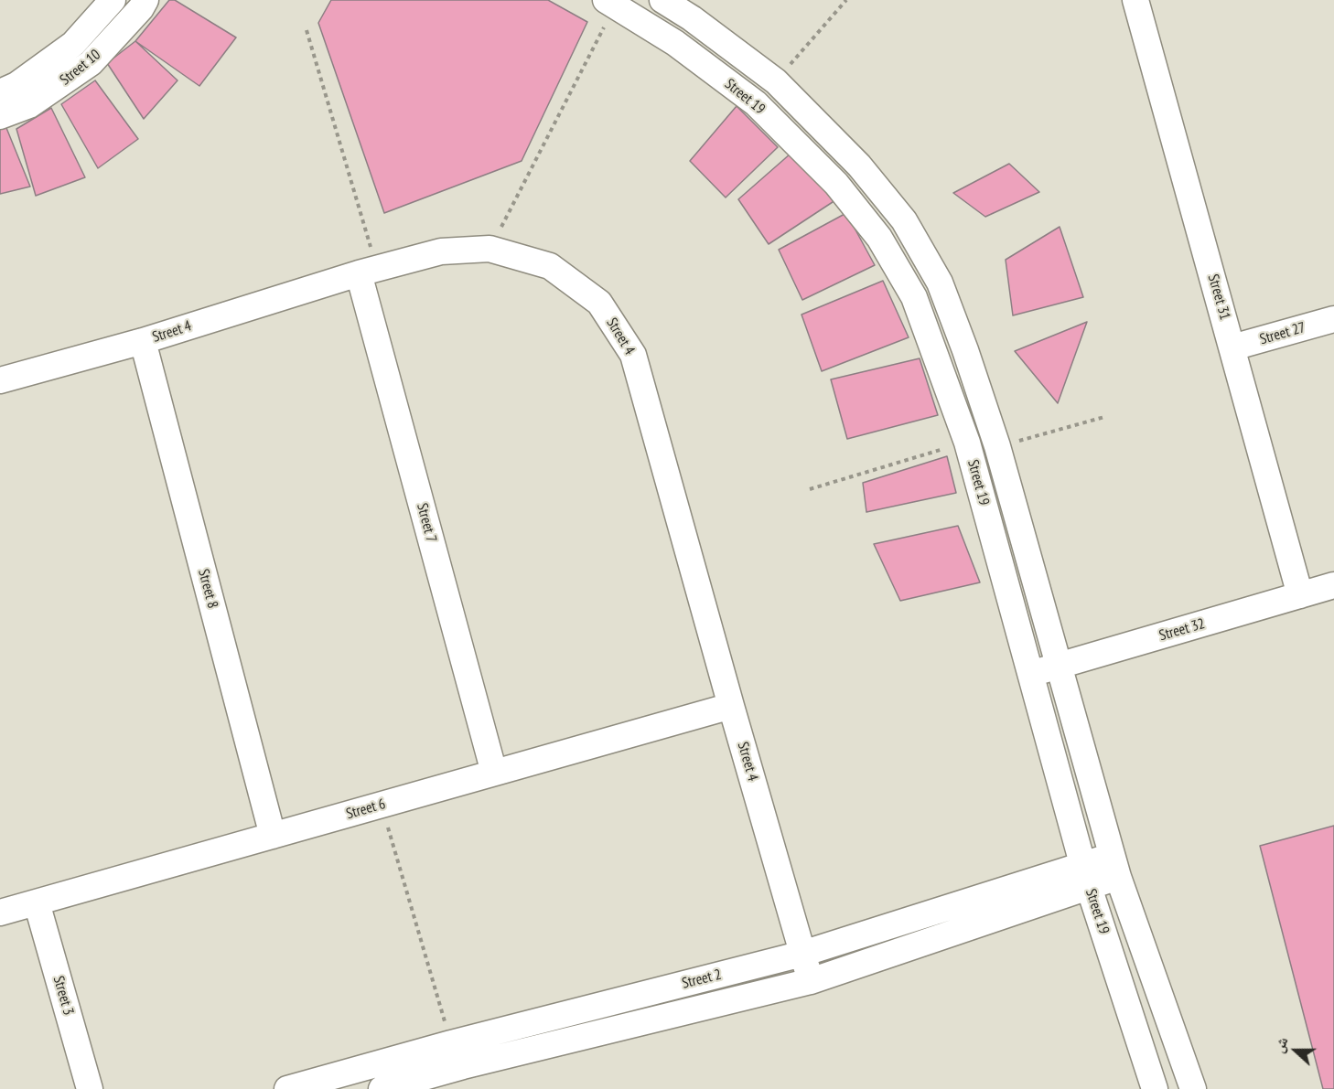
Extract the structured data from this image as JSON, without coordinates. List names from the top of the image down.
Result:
{
  "streets": {
    "street": [
      "Street 10",
      "Street 19",
      "Street 31",
      "Street 4",
      "Street 27",
      "Street 7",
      "Street 8",
      "Street 32",
      "Street 6",
      "Street 2",
      "Street 3"
    ]
  },
  "crossings": [
    ["Street 19", "Street 32"],
    ["Street 19", "Street 2"],
    ["Street 31", "Street 27"],
    ["Street 31", "Street 32"],
    ["Street 4", "Street 7"],
    ["Street 4", "Street 8"],
    ["Street 4", "Street 6"],
    ["Street 4", "Street 2"],
    ["Street 7", "Street 6"],
    ["Street 8", "Street 6"],
    ["Street 6", "Street 3"]
  ],
  "north": "left"
}
